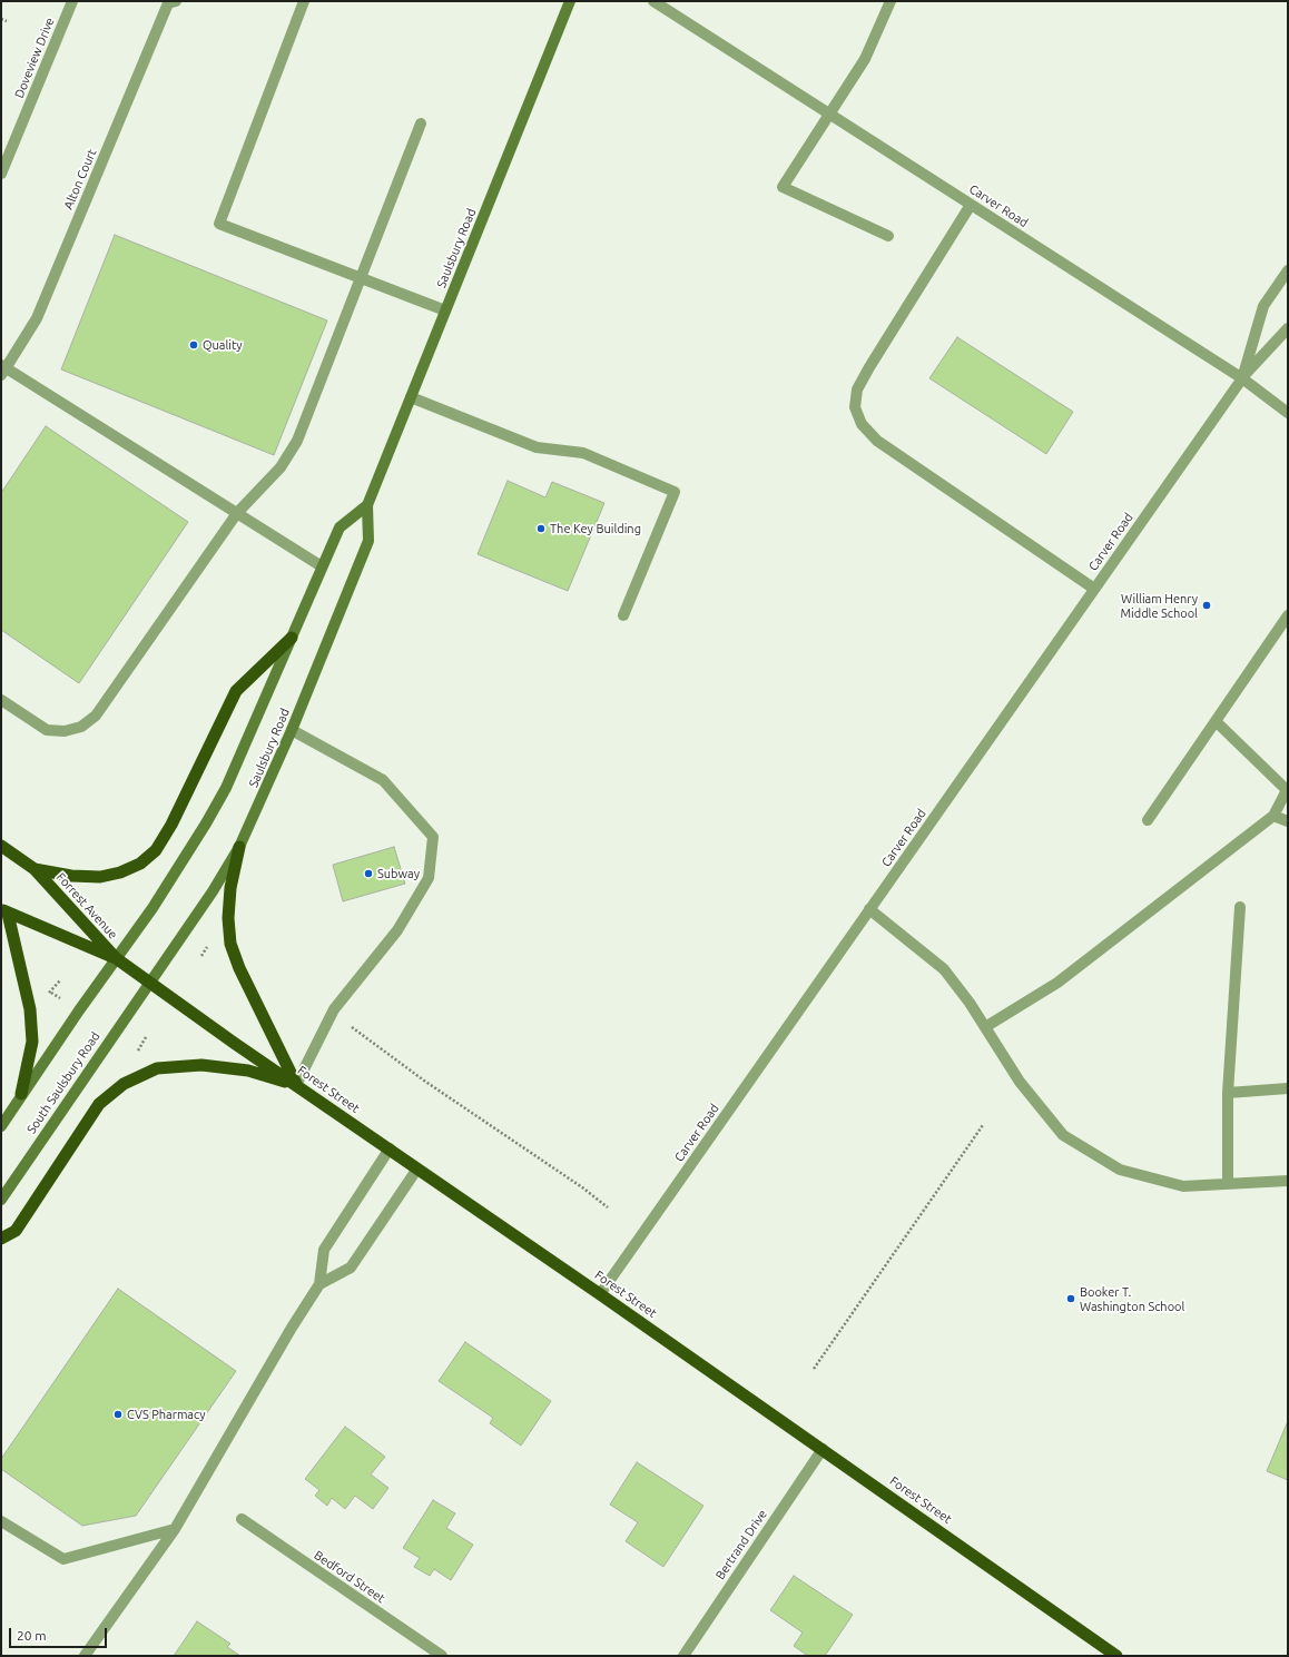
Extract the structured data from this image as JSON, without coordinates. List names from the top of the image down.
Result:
{
  "streets": {
    "highway": ["Forrest Avenue", "Forest Street"],
    "main road": ["Saulsbury Road", "South Saulsbury Road"],
    "street": [
      "Doveview Drive",
      "Alton Court",
      "Carver Road",
      "Bertrand Drive",
      "Bedford Street"
    ]
  },
  "crossings": [
    ["Carver Road", "Forest Street"],
    ["Saulsbury Road", "Forrest Avenue"],
    ["Saulsbury Road", "South Saulsbury Road"],
    ["Saulsbury Road", "Forest Street"],
    ["Forrest Avenue", "Forest Street"],
    ["South Saulsbury Road", "Forest Street"],
    ["Forest Street", "Bertrand Drive"]
  ],
  "places": [
    "Quality",
    "The Key Building",
    "William Henry Middle School",
    "Subway",
    "Booker T. Washington School",
    "CVS Pharmacy"
  ],
  "scale_bar": "20 m"
}
